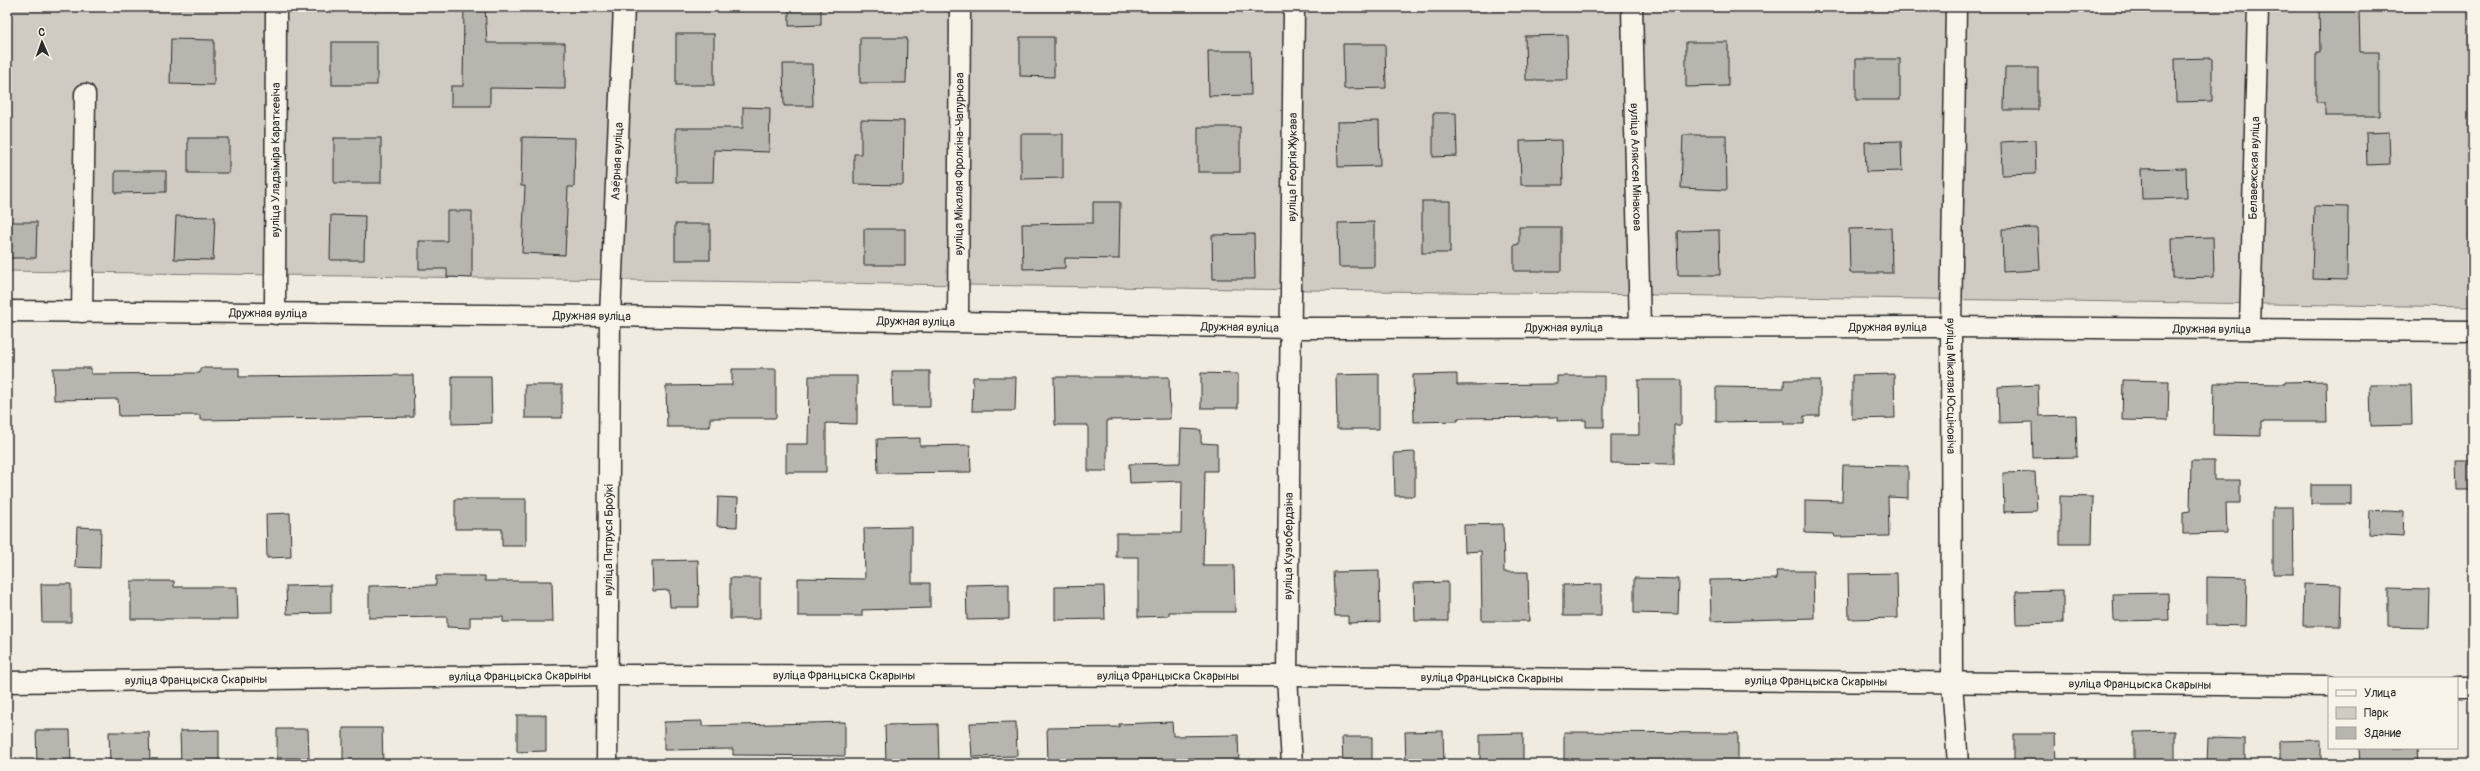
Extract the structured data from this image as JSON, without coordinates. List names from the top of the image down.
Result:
{
  "streets": {
    "street": [
      "вуліца Уладзіміра Караткевіча",
      "Азёрная вуліца",
      "вуліца Мікалая Фролкіна-Чапурнова",
      "вуліца Аляксея Мінакова",
      "вуліца Георгія Жукава",
      "Белавежская вуліца",
      "Дружная вуліца",
      "вуліца Мікалая Юсціновіча",
      "вуліца Пятруся Броўкі",
      "вуліца Кузюбердзіна",
      "вуліца Францыска Скарыны"
    ]
  },
  "crossings": [
    ["вуліца Уладзіміра Караткевіча", "Дружная вуліца"],
    ["Азёрная вуліца", "Дружная вуліца"],
    ["Азёрная вуліца", "вуліца Пятруся Броўкі"],
    ["вуліца Мікалая Фролкіна-Чапурнова", "Дружная вуліца"],
    ["вуліца Аляксея Мінакова", "Дружная вуліца"],
    ["вуліца Георгія Жукава", "Дружная вуліца"],
    ["вуліца Георгія Жукава", "вуліца Кузюбердзіна"],
    ["Белавежская вуліца", "Дружная вуліца"],
    ["Дружная вуліца", "вуліца Мікалая Юсціновіча"],
    ["Дружная вуліца", "вуліца Пятруся Броўкі"],
    ["Дружная вуліца", "вуліца Кузюбердзіна"],
    ["вуліца Мікалая Юсціновіча", "вуліца Францыска Скарыны"],
    ["вуліца Пятруся Броўкі", "вуліца Францыска Скарыны"],
    ["вуліца Кузюбердзіна", "вуліца Францыска Скарыны"]
  ],
  "legend": ["Улица", "Парк", "Здание"],
  "north": "top"
}
